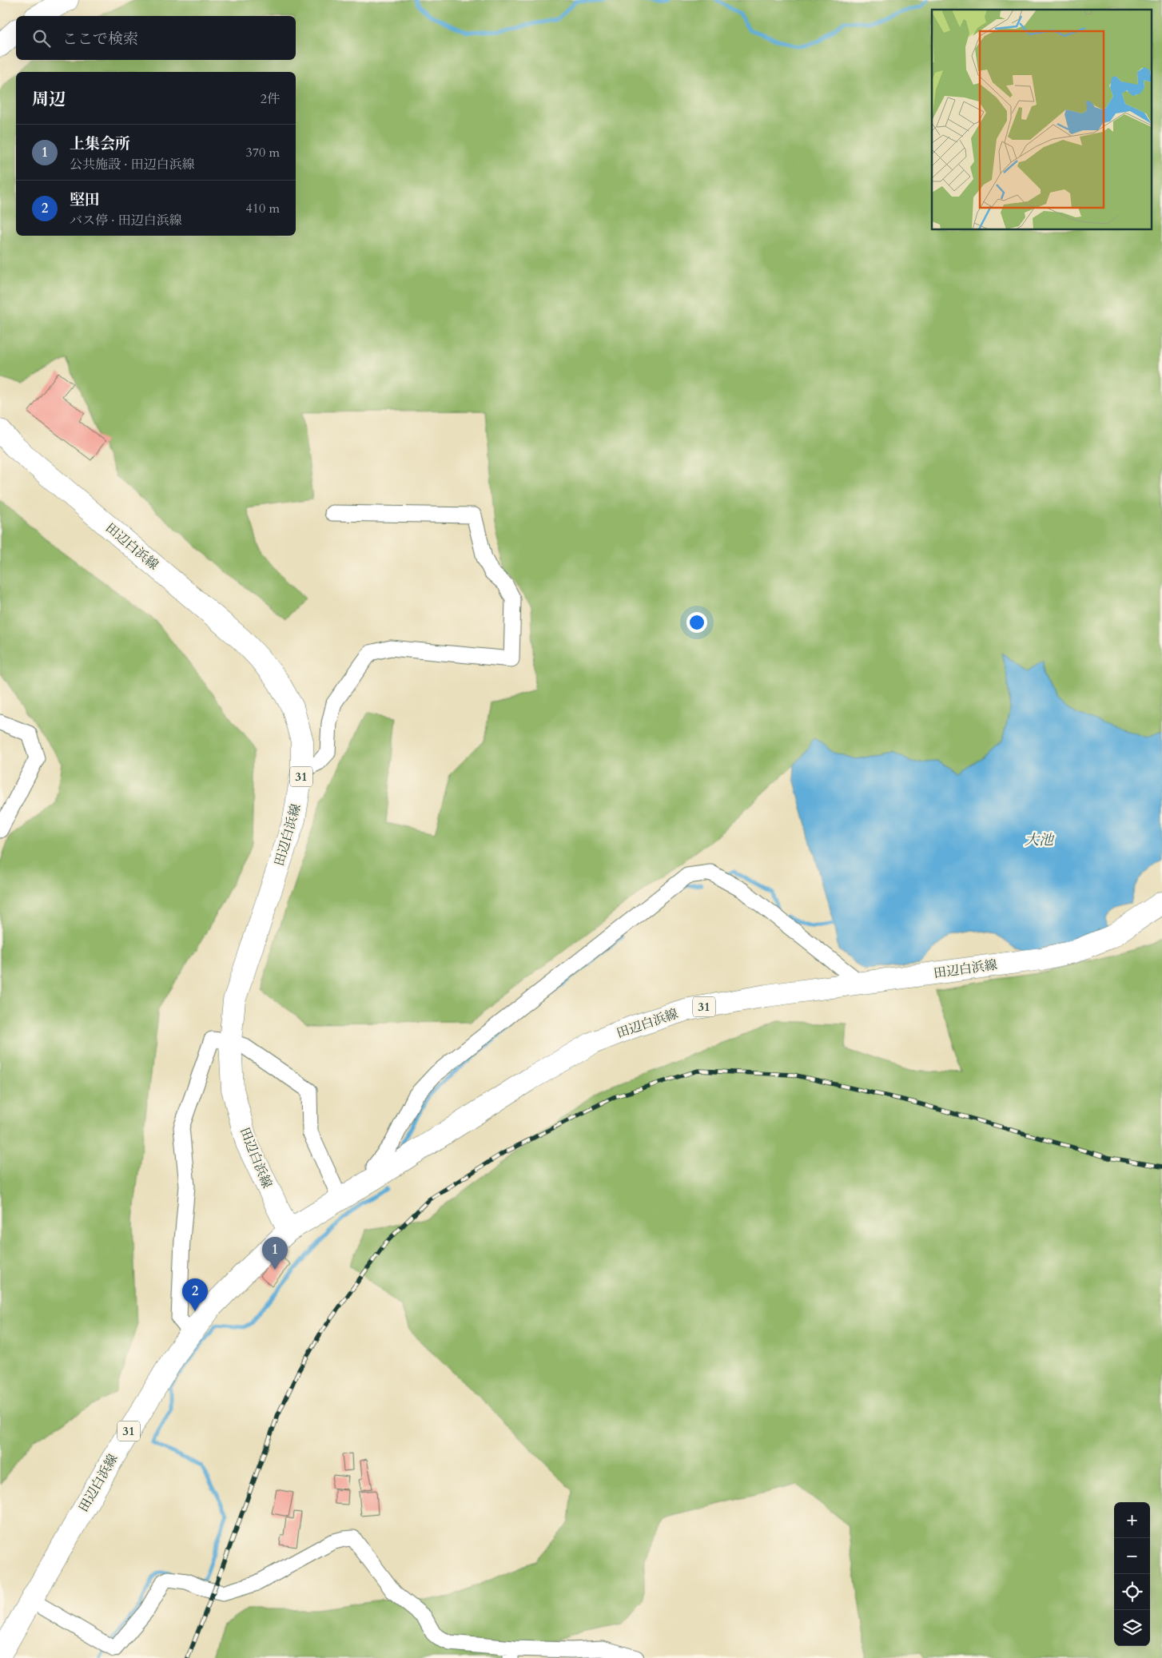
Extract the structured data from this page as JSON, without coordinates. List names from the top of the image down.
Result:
{
  "streets": {
    "main road": ["田辺白浜線", "31"]
  },
  "water": ["大池"],
  "page": {
    "search": "ここで検索",
    "heading": ["周辺", "2件"],
    "list": [
      {
        "mark": "1",
        "name": "上集会所",
        "note": "公共施設 · 田辺白浜線",
        "value": "370 m"
      },
      {
        "mark": "2",
        "name": "堅田",
        "note": "バス停 · 田辺白浜線",
        "value": "410 m"
      }
    ],
    "pins": ["1", "2"],
    "map_buttons": ["+", "−"]
  }
}
